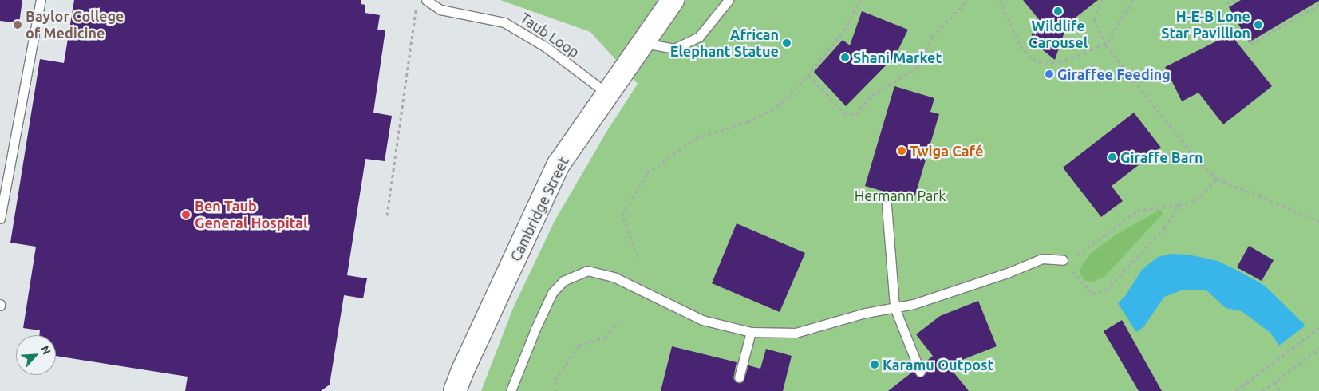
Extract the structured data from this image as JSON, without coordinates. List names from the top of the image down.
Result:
{
  "streets": {
    "street": ["Cambridge Street"],
    "lane": ["Taub Loop"]
  },
  "crossings": [
    ["Taub Loop", "Cambridge Street"]
  ],
  "parks": ["Hermann Park"],
  "places": [
    "Wildlife Carousel",
    "Baylor College of Medicine",
    "H-E-B Lone Star Pavillion",
    "African Elephant Statue",
    "Shani Market",
    "Giraffee Feeding",
    "Twiga Café",
    "Giraffe Barn",
    "Ben Taub General Hospital",
    "Karamu Outpost"
  ],
  "north": "top right"
}
